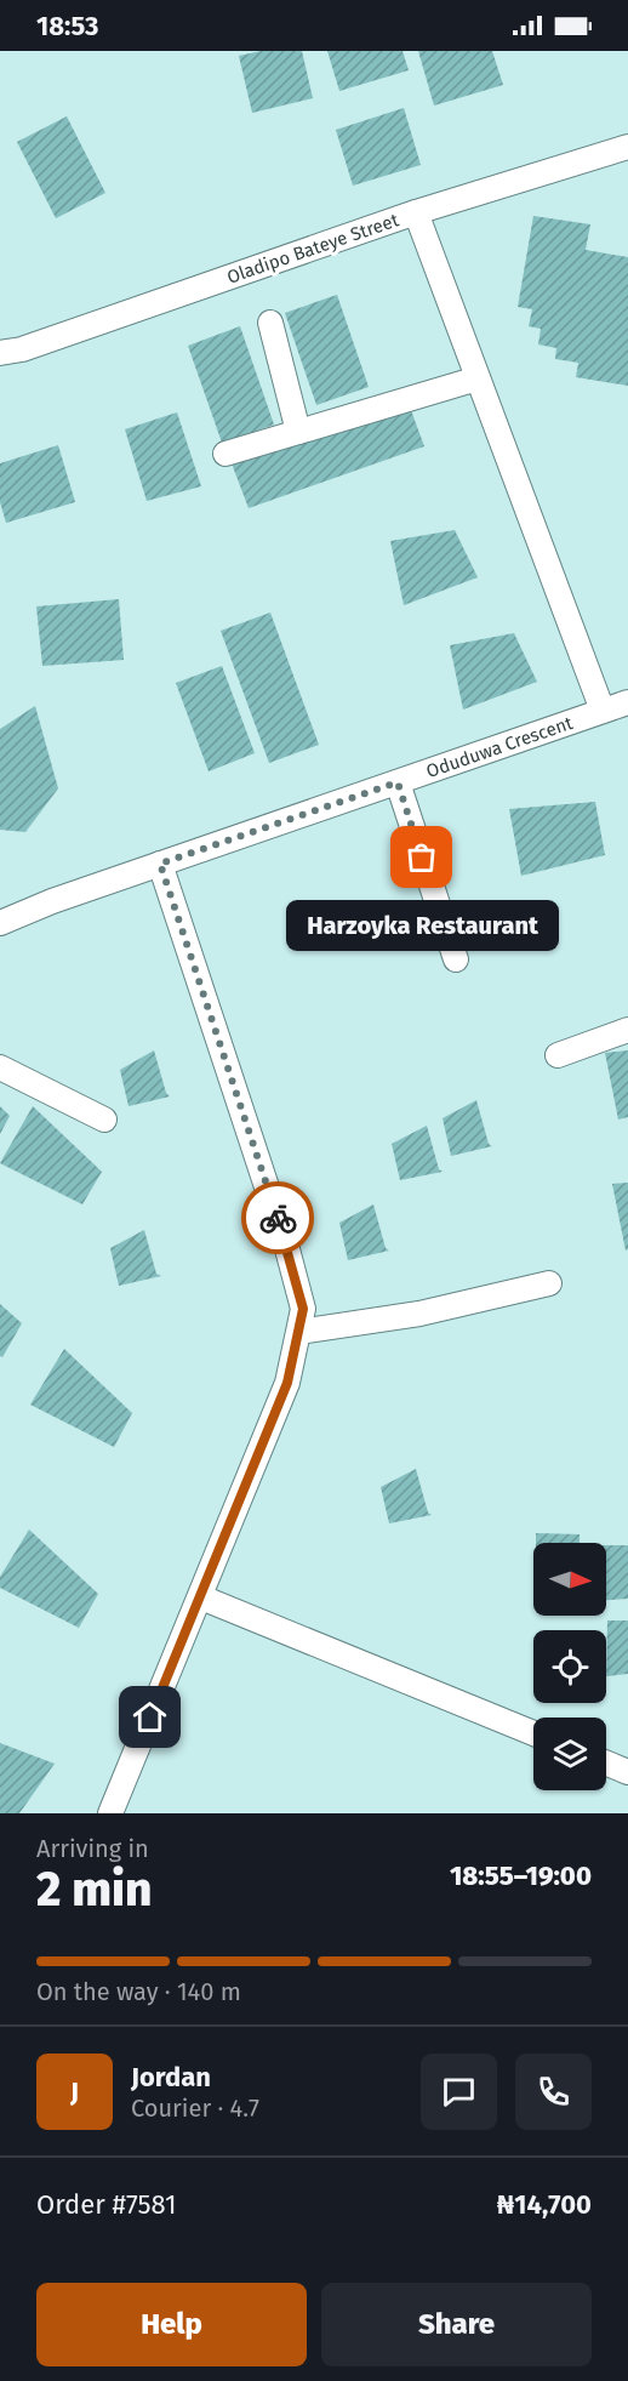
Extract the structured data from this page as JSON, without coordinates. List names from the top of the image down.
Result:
{
  "streets": {
    "street": ["Oladipo Bateye Street", "Oduduwa Crescent"]
  },
  "places": ["Harzoyka Restaurant"],
  "north": "right",
  "page": {
    "status": "18:53",
    "bubble": "Harzoyka Restaurant",
    "heading": ["2 min", "Arriving in", "18:55–19:00"],
    "panel": [
      "Jordan",
      "Courier · 4.7",
      "Order #7581",
      "₦14,700"
    ],
    "bar": "On the way · 140 m",
    "round": "J",
    "buttons": ["Help", "Share"]
  }
}
